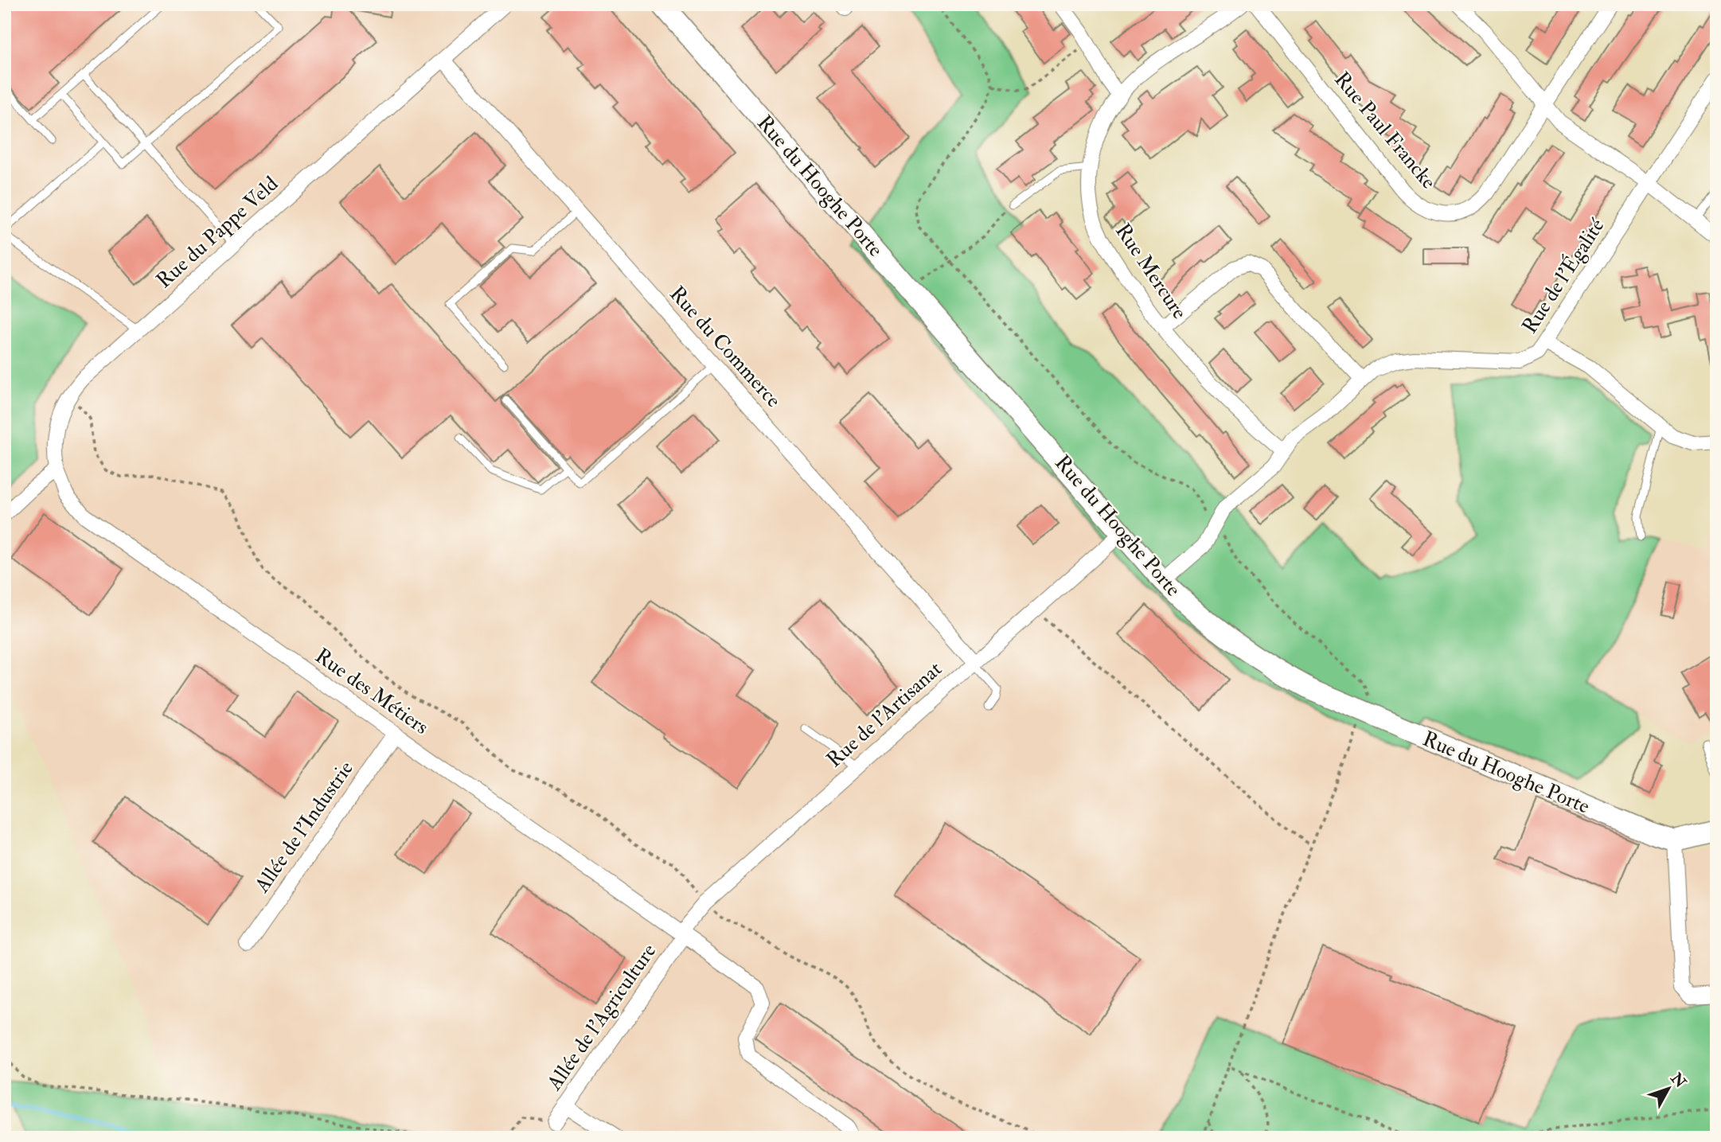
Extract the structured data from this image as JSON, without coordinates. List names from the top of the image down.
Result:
{
  "streets": {
    "street": [
      "Rue Paul Francke",
      "Rue du Hooghe Porte",
      "Rue du Pappe Veld",
      "Rue Mercure",
      "Rue de l'Égalité",
      "Rue du Commerce",
      "Rue des Métiers",
      "Rue de l'Artisanat",
      "Allée de l’Industrie",
      "Allée de l'Agriculture"
    ]
  },
  "crossings": [
    ["Rue du Hooghe Porte", "Rue de l'Égalité"],
    ["Rue du Hooghe Porte", "Rue de l'Artisanat"],
    ["Rue du Pappe Veld", "Rue du Commerce"],
    ["Rue du Pappe Veld", "Rue des Métiers"],
    ["Rue Mercure", "Rue de l'Égalité"],
    ["Rue du Commerce", "Rue de l'Artisanat"],
    ["Rue des Métiers", "Rue de l'Artisanat"],
    ["Rue des Métiers", "Allée de l’Industrie"],
    ["Rue des Métiers", "Allée de l'Agriculture"],
    ["Rue de l'Artisanat", "Allée de l'Agriculture"]
  ],
  "north": "top right"
}
